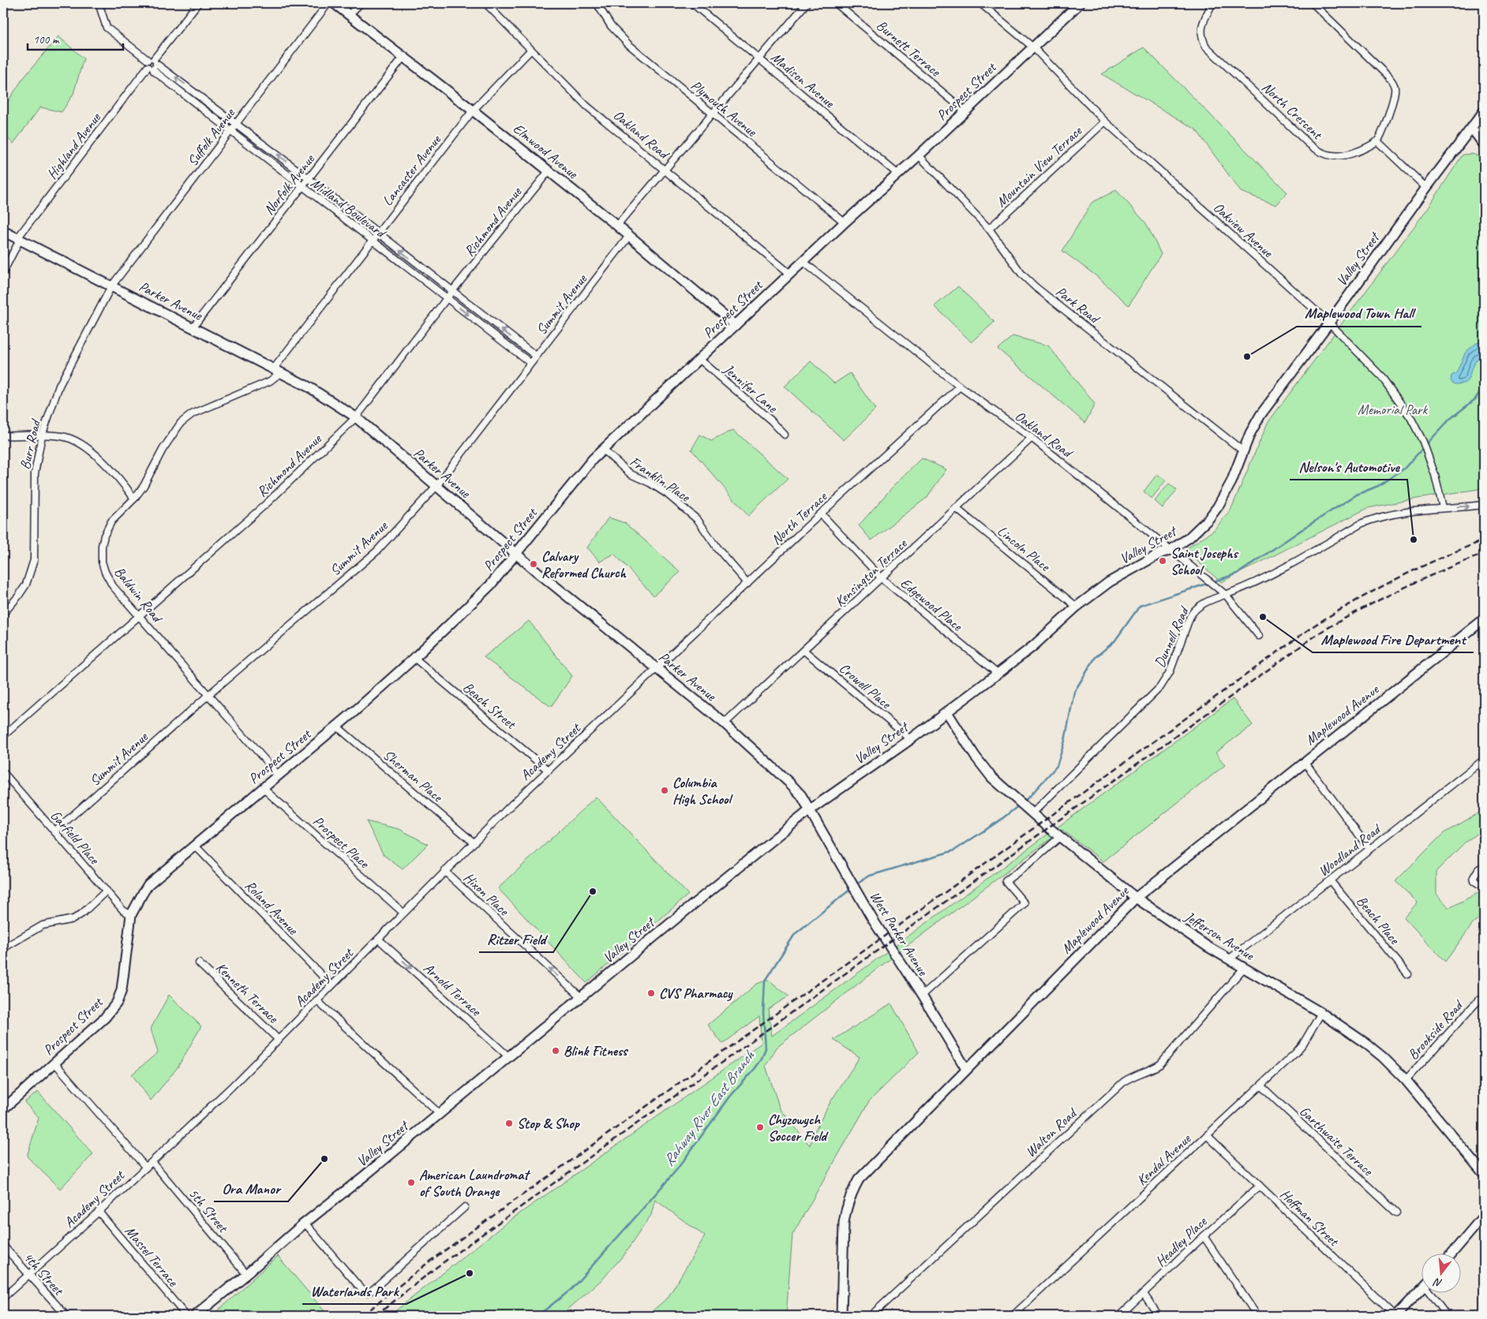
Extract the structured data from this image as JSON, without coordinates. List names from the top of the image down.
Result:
{
  "streets": {
    "street": [
      "Burnett Terrace",
      "Madison Avenue",
      "Prospect Street",
      "Plymouth Avenue",
      "North Crescent",
      "Oakland Road",
      "Suffolk Avenue",
      "Highland Avenue",
      "Elmwood Avenue",
      "Mountain View Terrace",
      "Lancaster Avenue",
      "Norfolk Avenue",
      "Midland Boulevard",
      "Richmond Avenue",
      "Oakview Avenue",
      "Valley Street",
      "Parker Avenue",
      "Summit Avenue",
      "Park Road",
      "Jennifer Lane",
      "Burr Road",
      "Franklin Place",
      "North Terrace",
      "Lincoln Place",
      "Kensington Terrace",
      "Baldwin Road",
      "Edgewood Place",
      "Dunnell Road",
      "Crowell Place",
      "Beach Street",
      "Maplewood Avenue",
      "Academy Street",
      "Sherman Place",
      "Garfield Place",
      "Prospect Place",
      "Woodland Road",
      "Hixon Place",
      "Roland Avenue",
      "Beach Place",
      "West Parker Avenue",
      "Jefferson Avenue",
      "Arnold Terrace",
      "Kenneth Terrace",
      "Brookside Road",
      "Walton Road",
      "Garthwaite Terrace",
      "Kendal Avenue",
      "5th Street",
      "Hoffman Street",
      "Headley Place",
      "Massel Terrace",
      "4th Street"
    ]
  },
  "crossings": [
    ["Burnett Terrace", "Prospect Street"],
    ["Madison Avenue", "Prospect Street"],
    ["Prospect Street", "Plymouth Avenue"],
    ["Prospect Street", "Oakland Road"],
    ["Prospect Street", "Elmwood Avenue"],
    ["Prospect Street", "Oakview Avenue"],
    ["Prospect Street", "Parker Avenue"],
    ["Prospect Street", "Park Road"],
    ["Prospect Street", "Jennifer Lane"],
    ["Prospect Street", "Franklin Place"],
    ["Prospect Street", "Baldwin Road"],
    ["Prospect Street", "Beach Street"],
    ["Prospect Street", "Sherman Place"],
    ["Prospect Street", "Garfield Place"],
    ["Prospect Street", "Prospect Place"],
    ["Prospect Street", "Roland Avenue"],
    ["Oakland Road", "Lancaster Avenue"],
    ["Oakland Road", "Valley Street"],
    ["Oakland Road", "North Terrace"],
    ["Oakland Road", "Kensington Terrace"],
    ["Oakland Road", "Dunnell Road"],
    ["Suffolk Avenue", "Midland Boulevard"],
    ["Suffolk Avenue", "Parker Avenue"],
    ["Suffolk Avenue", "Burr Road"],
    ["Highland Avenue", "Midland Boulevard"],
    ["Highland Avenue", "Parker Avenue"],
    ["Elmwood Avenue", "Lancaster Avenue"],
    ["Elmwood Avenue", "Norfolk Avenue"],
    ["Elmwood Avenue", "Richmond Avenue"],
    ["Elmwood Avenue", "Summit Avenue"],
    ["Mountain View Terrace", "Oakview Avenue"],
    ["Mountain View Terrace", "Park Road"],
    ["Lancaster Avenue", "Midland Boulevard"],
    ["Lancaster Avenue", "Parker Avenue"],
    ["Lancaster Avenue", "Baldwin Road"],
    ["Norfolk Avenue", "Midland Boulevard"],
    ["Norfolk Avenue", "Parker Avenue"],
    ["Midland Boulevard", "Richmond Avenue"],
    ["Midland Boulevard", "Summit Avenue"],
    ["Richmond Avenue", "Parker Avenue"],
    ["Richmond Avenue", "Baldwin Road"],
    ["Oakview Avenue", "Valley Street"],
    ["Oakview Avenue", "Dunnell Road"],
    ["Valley Street", "Parker Avenue"],
    ["Valley Street", "Park Road"],
    ["Valley Street", "Lincoln Place"],
    ["Valley Street", "Edgewood Place"],
    ["Valley Street", "Crowell Place"],
    ["Valley Street", "Hixon Place"],
    ["Valley Street", "West Parker Avenue"],
    ["Valley Street", "Jefferson Avenue"],
    ["Valley Street", "Arnold Terrace"],
    ["Valley Street", "5th Street"],
    ["Parker Avenue", "Summit Avenue"],
    ["Parker Avenue", "Burr Road"],
    ["Parker Avenue", "North Terrace"],
    ["Parker Avenue", "Kensington Terrace"],
    ["Parker Avenue", "Baldwin Road"],
    ["Parker Avenue", "Academy Street"],
    ["Parker Avenue", "West Parker Avenue"],
    ["Summit Avenue", "Baldwin Road"],
    ["Summit Avenue", "Garfield Place"],
    ["Franklin Place", "North Terrace"],
    ["North Terrace", "Edgewood Place"],
    ["North Terrace", "Academy Street"],
    ["Lincoln Place", "Kensington Terrace"],
    ["Kensington Terrace", "Edgewood Place"],
    ["Kensington Terrace", "Crowell Place"],
    ["Dunnell Road", "Jefferson Avenue"],
    ["Beach Street", "Academy Street"],
    ["Maplewood Avenue", "West Parker Avenue"],
    ["Maplewood Avenue", "Jefferson Avenue"],
    ["Academy Street", "Sherman Place"],
    ["Academy Street", "Prospect Place"],
    ["Academy Street", "Hixon Place"],
    ["Academy Street", "Roland Avenue"],
    ["Academy Street", "Arnold Terrace"],
    ["Academy Street", "Kenneth Terrace"],
    ["Academy Street", "5th Street"],
    ["Academy Street", "Massel Terrace"],
    ["Academy Street", "4th Street"],
    ["Woodland Road", "Beach Place"],
    ["Woodland Road", "Jefferson Avenue"],
    ["Jefferson Avenue", "Brookside Road"],
    ["Jefferson Avenue", "Walton Road"],
    ["Jefferson Avenue", "Kendal Avenue"],
    ["Garthwaite Terrace", "Kendal Avenue"],
    ["Kendal Avenue", "Hoffman Street"],
    ["Hoffman Street", "Headley Place"]
  ],
  "one_way": ["Hixon Place", "Arnold Terrace"],
  "water": ["Rahway River East Branch"],
  "parks": ["Memorial Park"],
  "places": [
    "Maplewood Town Hall",
    "Nelson's Automotive",
    "Saint Josephs School",
    "Calvary Reformed Church",
    "Maplewood Fire Department",
    "Columbia High School",
    "Ritzer Field",
    "CVS Pharmacy",
    "Blink Fitness",
    "Stop & Shop",
    "Chyzowych Soccer Field",
    "Ora Manor",
    "American Laundromat of South Orange",
    "Waterlands Park"
  ],
  "scale_bar": "100 m",
  "north": "bottom"
}
